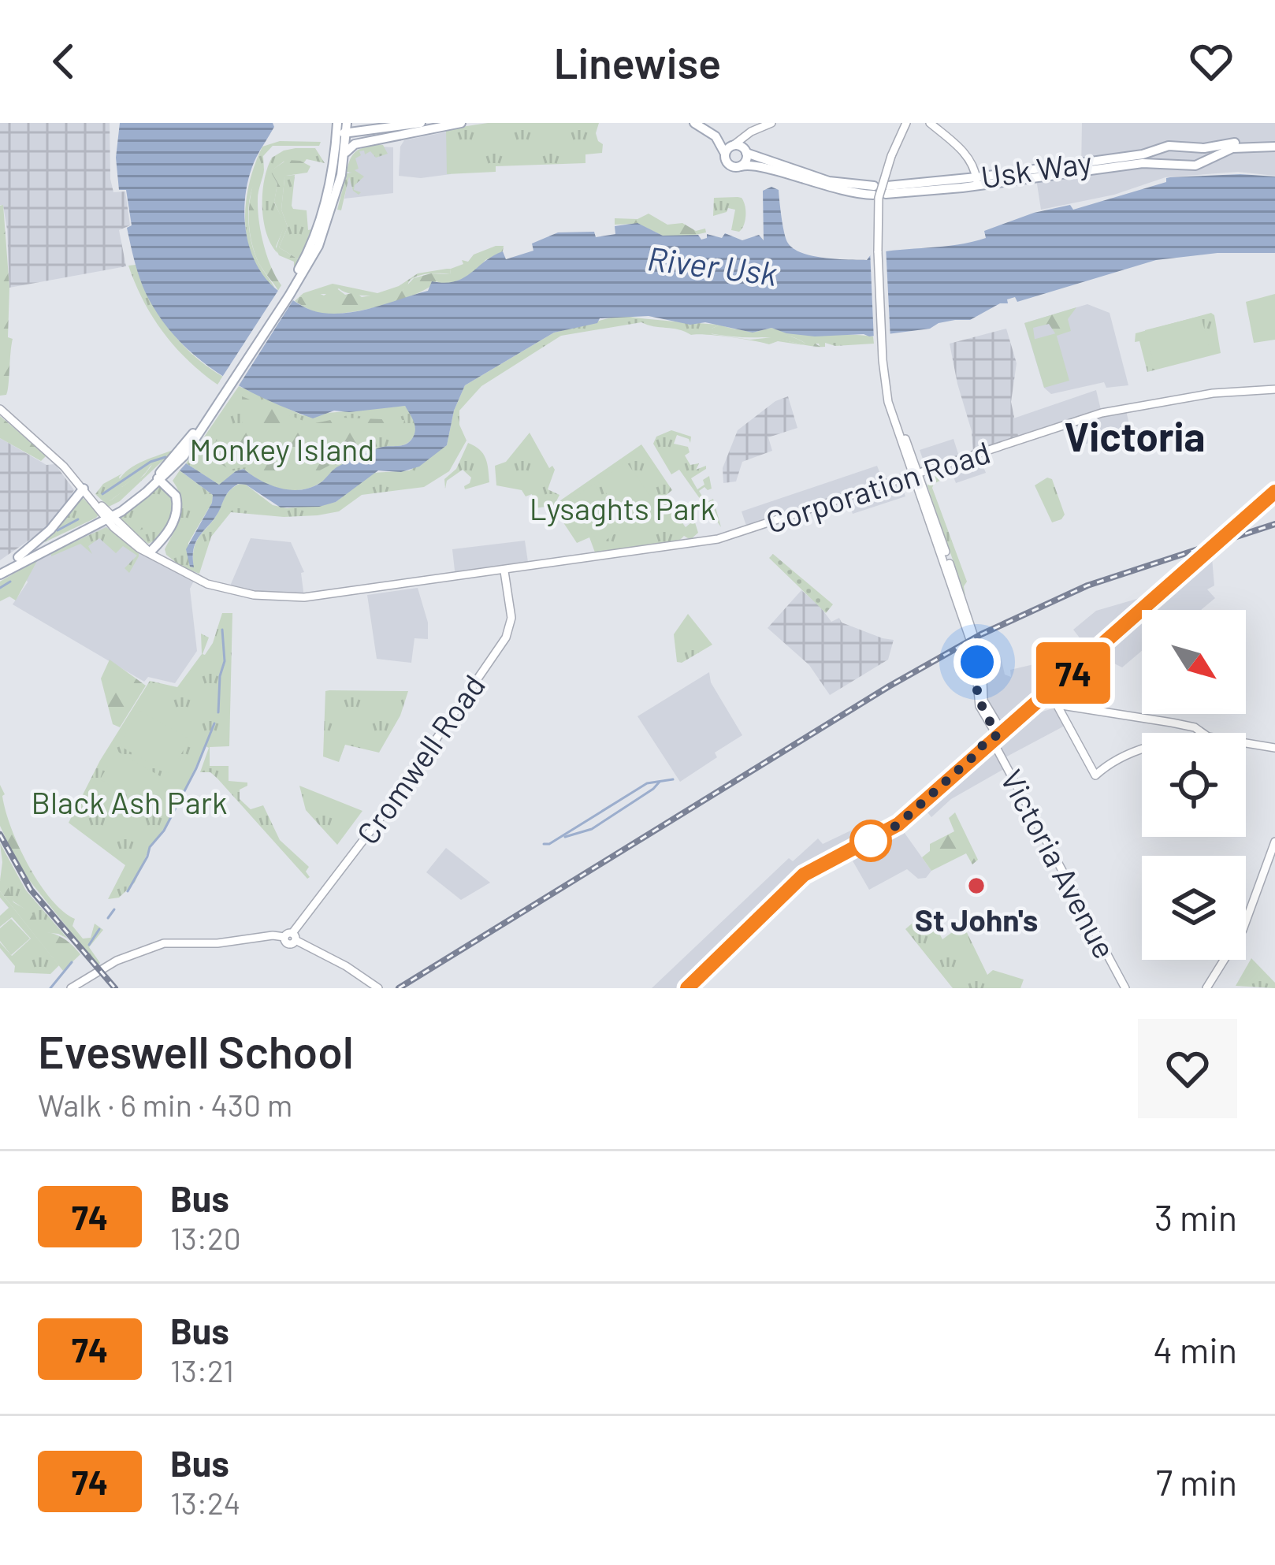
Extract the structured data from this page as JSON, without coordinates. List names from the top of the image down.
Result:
{
  "streets": {
    "main road": ["Usk Way"],
    "street": ["Corporation Road", "Cromwell Road", "Victoria Avenue"]
  },
  "crossings": [
    ["Corporation Road", "Cromwell Road"]
  ],
  "districts": ["Victoria"],
  "water": ["River Usk"],
  "parks": ["Monkey Island", "Lysaghts Park", "Black Ash Park"],
  "places": ["St John's"],
  "lines": ["bus line 74"],
  "north": "bottom right",
  "page": {
    "header": "Linewise",
    "on_map": "74",
    "heading": ["Eveswell School", "Walk · 6 min · 430 m"],
    "list": [
      {
        "mark": "74",
        "name": "Bus",
        "note": "13:20",
        "value": "3 min"
      },
      {
        "mark": "74",
        "name": "Bus",
        "note": "13:21",
        "value": "4 min"
      },
      {
        "mark": "74",
        "name": "Bus",
        "note": "13:24",
        "value": "7 min"
      }
    ]
  }
}
